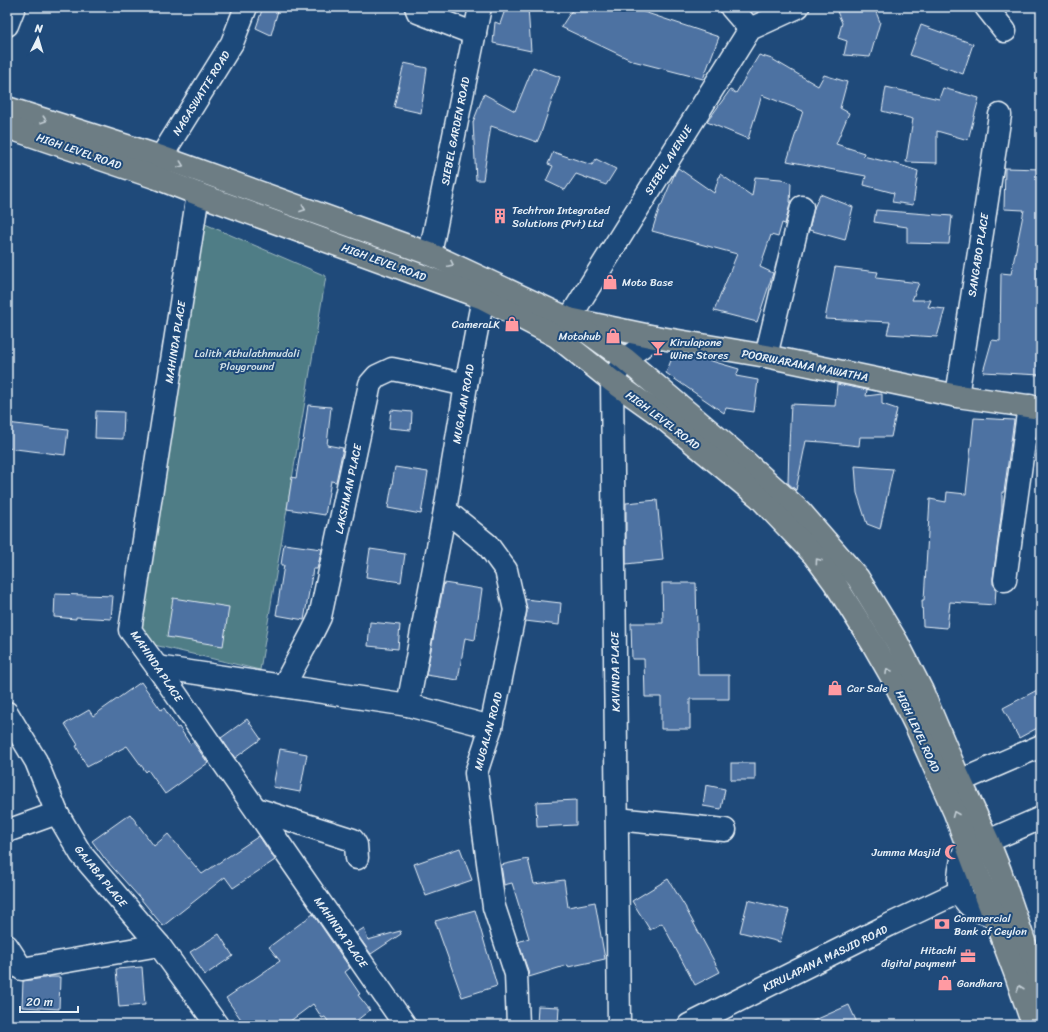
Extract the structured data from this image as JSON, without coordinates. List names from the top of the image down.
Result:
{
  "streets": {
    "main road": ["HIGH LEVEL ROAD", "POORWARAMA MAWATHA"],
    "street": [
      "NAGASWATTE ROAD",
      "SIEBEL GARDEN ROAD",
      "SIEBEL AVENUE",
      "SANGABO PLACE",
      "MAHINDA PLACE",
      "MUGALAN ROAD",
      "LAKSHMAN PLACE",
      "KAVINDA PLACE",
      "GAJABA PLACE",
      "KIRULAPANA MASJID ROAD"
    ]
  },
  "crossings": [
    ["NAGASWATTE ROAD", "HIGH LEVEL ROAD"],
    ["SIEBEL GARDEN ROAD", "HIGH LEVEL ROAD"],
    ["HIGH LEVEL ROAD", "SIEBEL AVENUE"],
    ["HIGH LEVEL ROAD", "MAHINDA PLACE"],
    ["HIGH LEVEL ROAD", "POORWARAMA MAWATHA"],
    ["HIGH LEVEL ROAD", "MUGALAN ROAD"],
    ["HIGH LEVEL ROAD", "KAVINDA PLACE"],
    ["SIEBEL AVENUE", "POORWARAMA MAWATHA"],
    ["SANGABO PLACE", "POORWARAMA MAWATHA"],
    ["MUGALAN ROAD", "LAKSHMAN PLACE"]
  ],
  "parks": ["Lalith Athulathmudali Playground"],
  "places": {
    "building": ["Techtron Integrated Solutions (Pvt) Ltd"],
    "shop": [
      "Moto Base",
      "CameraLK",
      "Motohub",
      "Car Sale",
      "Gandhara"
    ],
    "bar": ["Kirulapone Wine Stores"],
    "mosque": ["Jumma Masjid"],
    "bank": ["Commercial Bank of Ceylon"],
    "office": ["Hitachi digital payment"]
  },
  "scale_bar": "20 m",
  "north": "top"
}
